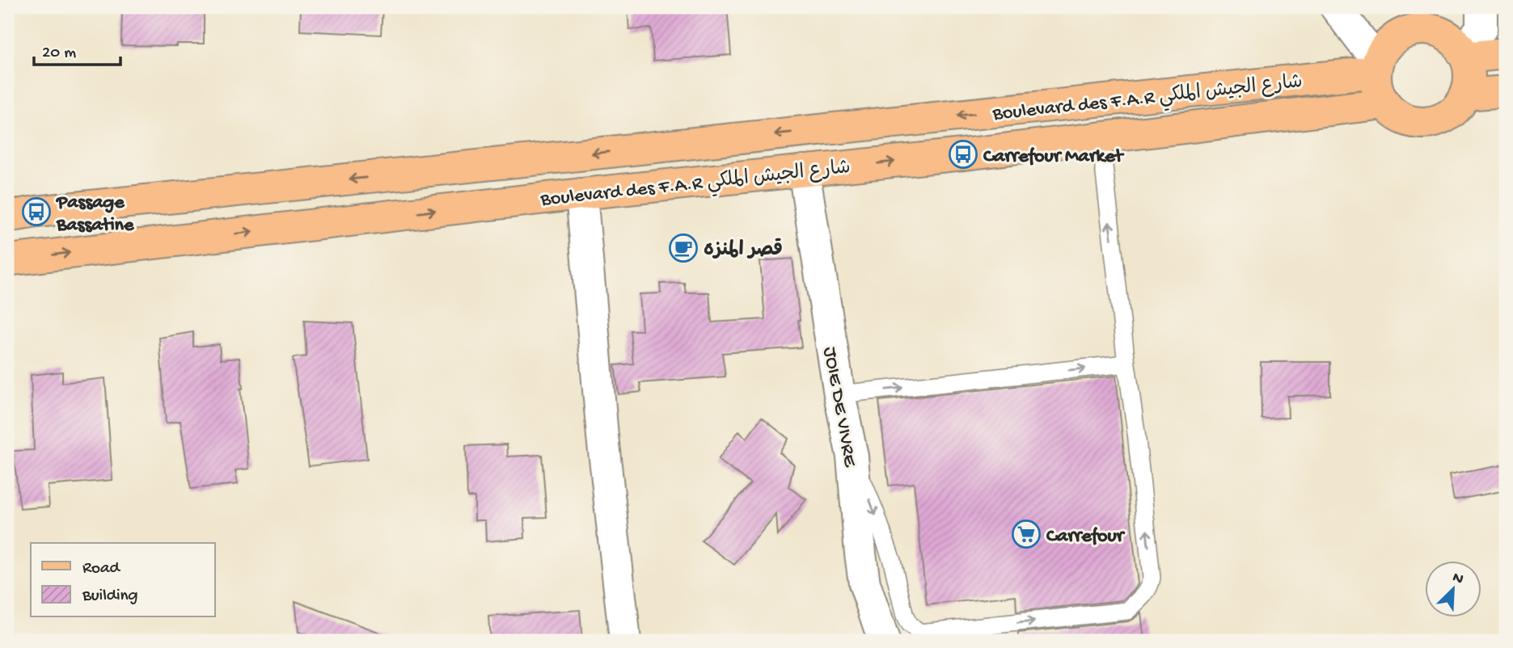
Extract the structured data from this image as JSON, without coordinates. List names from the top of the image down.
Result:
{
  "streets": {
    "main road": ["Boulevard des F.A.R شارع الجيش الملكي"],
    "street": ["JOIE DE VIVRE"]
  },
  "crossings": [
    ["Boulevard des F.A.R شارع الجيش الملكي", "JOIE DE VIVRE"]
  ],
  "places": {
    "bus stop": ["Carrefour Market", "Passage Bassatine"],
    "cafe": ["قصر المنزه"],
    "supermarket": ["Carrefour"]
  },
  "legend": ["Road", "Building"],
  "scale_bar": "20 m",
  "north": "top right"
}
